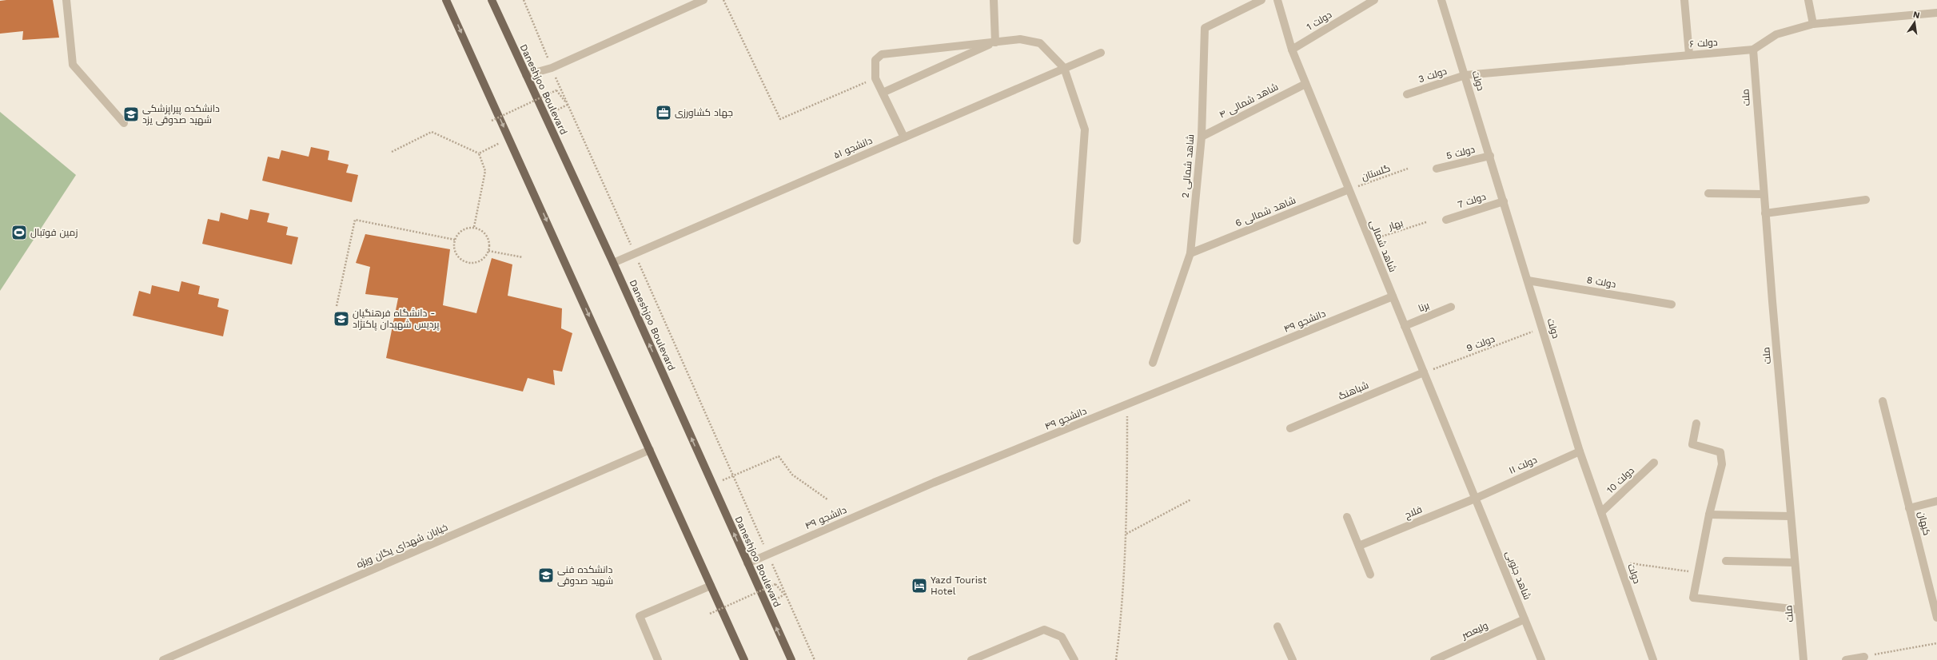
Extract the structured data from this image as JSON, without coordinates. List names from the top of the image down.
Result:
{
  "streets": {
    "main road": ["Daneshjoo Boulevard"],
    "street": [
      "دولت 1",
      "دولت ۶",
      "دولت 3",
      "دولت",
      "ملت",
      "شاهد شمالی ۴",
      "دانشجو ۵۱",
      "دولت 5",
      "شاهد شمالی 2",
      "دولت 7",
      "شاهد شمالی 6",
      "شاهد شمالی",
      "دولت 8",
      "برنا",
      "دانشجو ۴۹",
      "شباهنگ",
      "دولت ۱۱",
      "دولت 10",
      "فلاح",
      "کیهان",
      "خیابان شهدای یگان ویژه",
      "شاهد جنوبی",
      "ولیعصر"
    ],
    "path": ["گلستان", "بهار", "دولت 9"]
  },
  "crossings": [
    ["دولت 1", "شاهد شمالی"],
    ["دولت ۶", "دولت 3"],
    ["دولت ۶", "دولت"],
    ["دولت ۶", "ملت"],
    ["دولت 3", "دولت"],
    ["دولت", "دولت 5"],
    ["دولت", "دولت 7"],
    ["دولت", "دولت 8"],
    ["دولت", "دولت 9"],
    ["دولت", "دولت ۱۱"],
    ["دولت", "دولت 10"],
    ["Daneshjoo Boulevard", "دانشجو ۵۱"],
    ["Daneshjoo Boulevard", "دانشجو ۴۹"],
    ["شاهد شمالی ۴", "شاهد شمالی 2"],
    ["شاهد شمالی ۴", "شاهد شمالی"],
    ["شاهد شمالی 2", "شاهد شمالی 6"],
    ["گلستان", "شاهد شمالی 6"],
    ["گلستان", "شاهد شمالی"],
    ["شاهد شمالی 6", "شاهد شمالی"],
    ["بهار", "شاهد شمالی"],
    ["شاهد شمالی", "برنا"],
    ["شاهد شمالی", "دانشجو ۴۹"],
    ["شاهد شمالی", "دولت 9"],
    ["شاهد شمالی", "شباهنگ"],
    ["شاهد شمالی", "دولت ۱۱"],
    ["شاهد شمالی", "فلاح"],
    ["شاهد شمالی", "شاهد جنوبی"],
    ["دولت 9", "شباهنگ"],
    ["دولت ۱۱", "فلاح"],
    ["دولت ۱۱", "شاهد جنوبی"],
    ["فلاح", "شاهد جنوبی"],
    ["شاهد جنوبی", "ولیعصر"]
  ],
  "places": {
    "office": ["جهاد کشاورزی"],
    "school or university": ["دانشکده پیراپزشکی شهید صدوقی یزد", "دانشگاه فرهنگیان - پردیس شهیدان پاکنژاد", "دانشکده فنی شهید صدوقی"],
    "sports": ["زمین فوتبال"],
    "hotel": ["Yazd Tourist Hotel"]
  },
  "north": "top"
}
